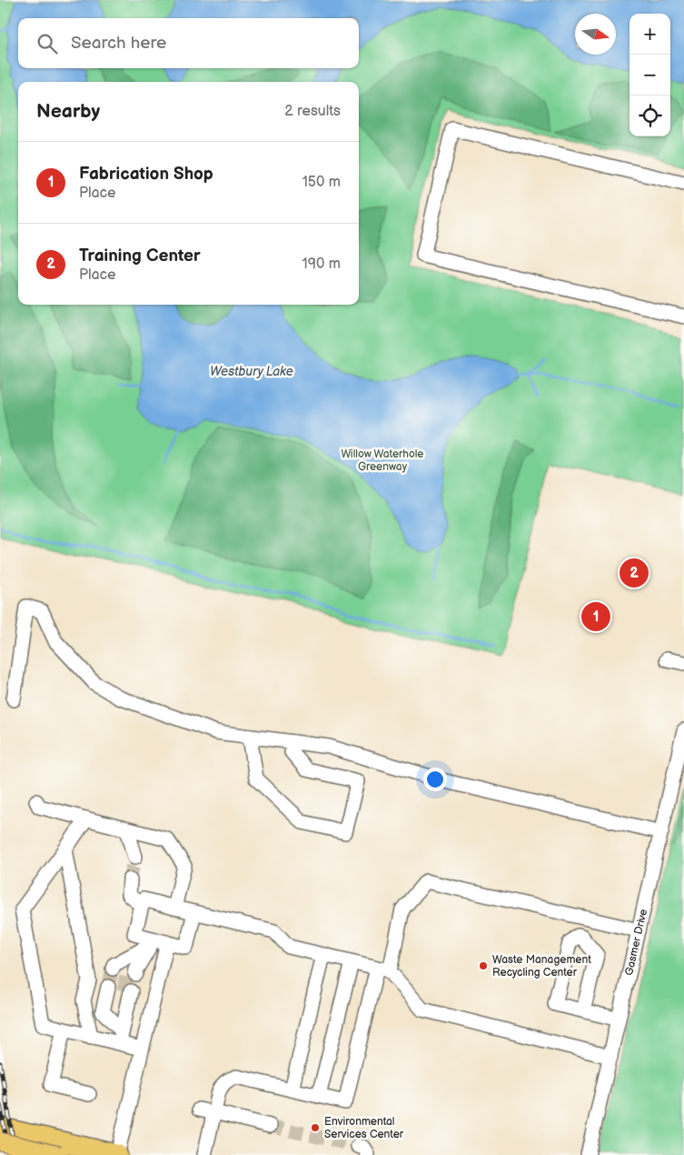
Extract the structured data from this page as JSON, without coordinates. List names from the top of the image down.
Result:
{
  "streets": {
    "street": ["Gasmer Drive"]
  },
  "water": ["Westbury Lake"],
  "parks": ["Willow Waterhole Greenway"],
  "places": ["Waste Management Recycling Center", "Environmental Services Center"],
  "north": "right",
  "page": {
    "map_buttons": ["+", "−"],
    "search": "Search here",
    "heading": ["Nearby", "2 results"],
    "list": [
      {
        "mark": "1",
        "name": "Fabrication Shop",
        "note": "Place",
        "value": "150 m"
      },
      {
        "mark": "2",
        "name": "Training Center",
        "note": "Place",
        "value": "190 m"
      }
    ],
    "pins": ["2", "1"]
  }
}
